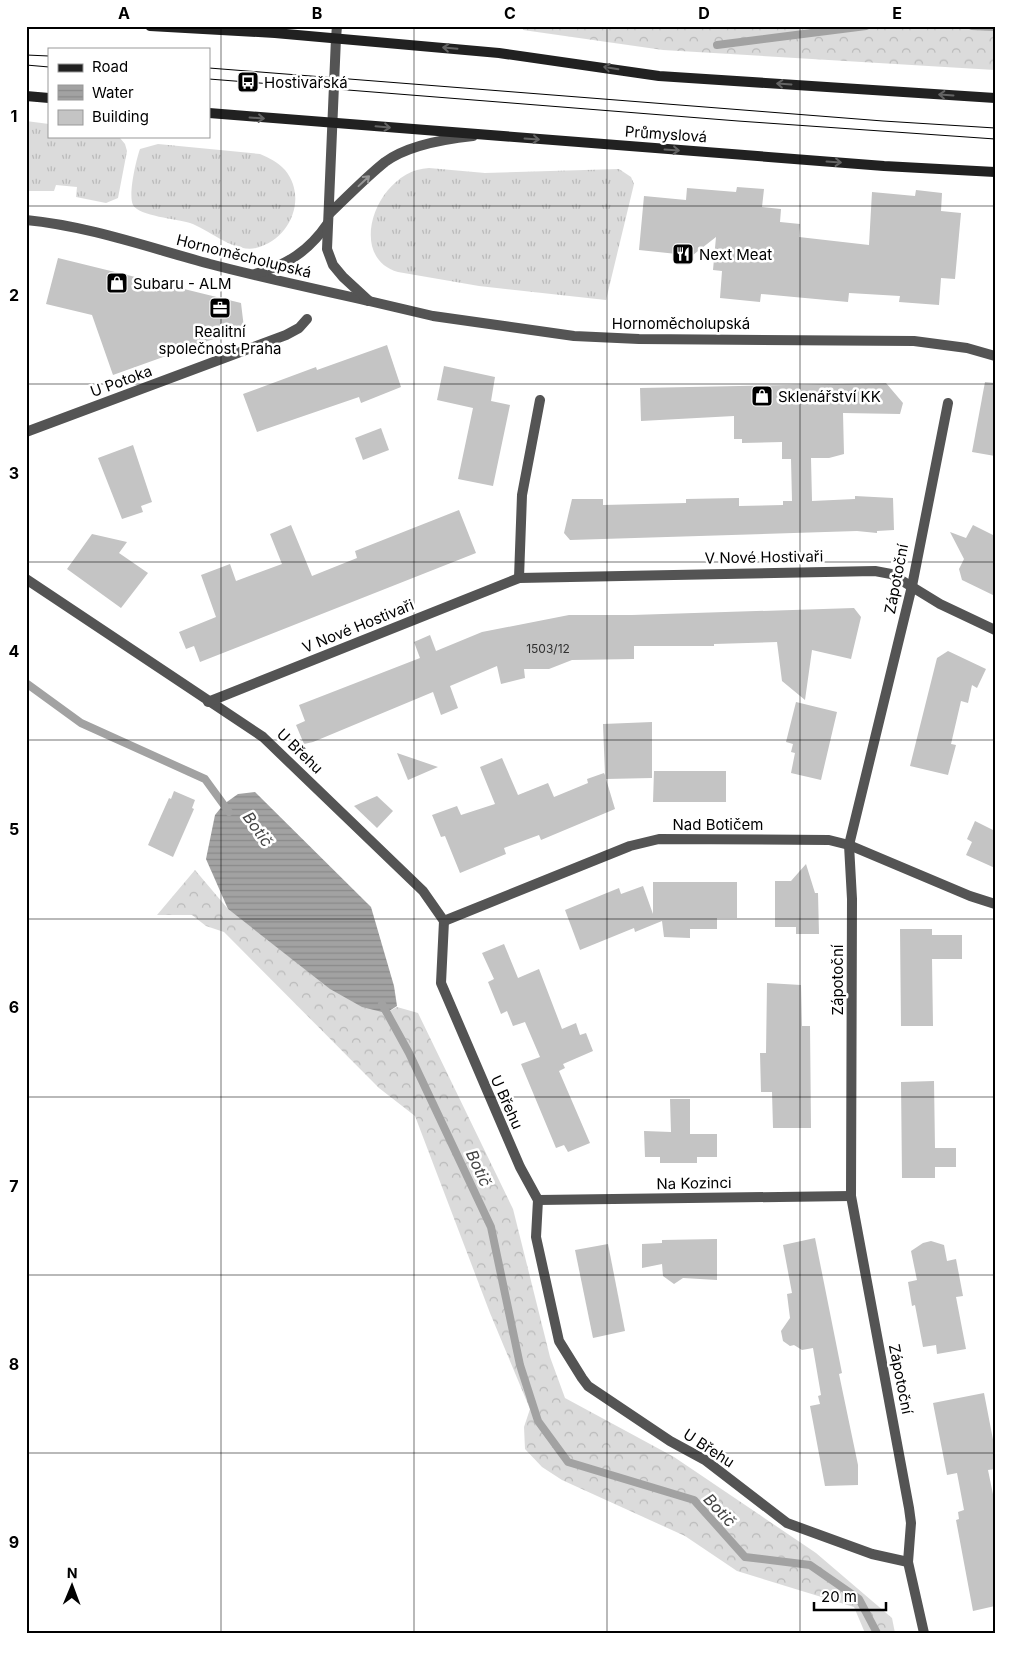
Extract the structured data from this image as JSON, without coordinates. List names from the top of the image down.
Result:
{
  "streets": {
    "main road": ["Průmyslová"],
    "street": [
      "Hornoměcholupská",
      "U Potoka",
      "V Nové Hostivaři",
      "Zápotoční",
      "U Břehu",
      "Nad Botičem",
      "Na Kozinci"
    ]
  },
  "crossings": [
    ["Průmyslová", "Hornoměcholupská"],
    ["V Nové Hostivaři", "Zápotoční"],
    ["V Nové Hostivaři", "U Břehu"],
    ["Zápotoční", "U Břehu"],
    ["Zápotoční", "Nad Botičem"],
    ["Zápotoční", "Na Kozinci"],
    ["U Břehu", "Nad Botičem"],
    ["U Břehu", "Na Kozinci"]
  ],
  "water": ["Botič"],
  "places": {
    "bus stop": ["Hostivařská"],
    "restaurant": ["Next Meat"],
    "shop": ["Subaru - ALM", "Sklenářství KK"],
    "office": ["Realitní společnost Praha"]
  },
  "house_numbers": ["1503/12"],
  "legend": ["Road", "Water", "Building"],
  "scale_bar": "20 m",
  "north": "top",
  "grid": {
    "columns": [
      "A",
      "B",
      "C",
      "D",
      "E"
    ],
    "rows": [
      "1",
      "2",
      "3",
      "4",
      "5",
      "6",
      "7",
      "8",
      "9"
    ]
  }
}
